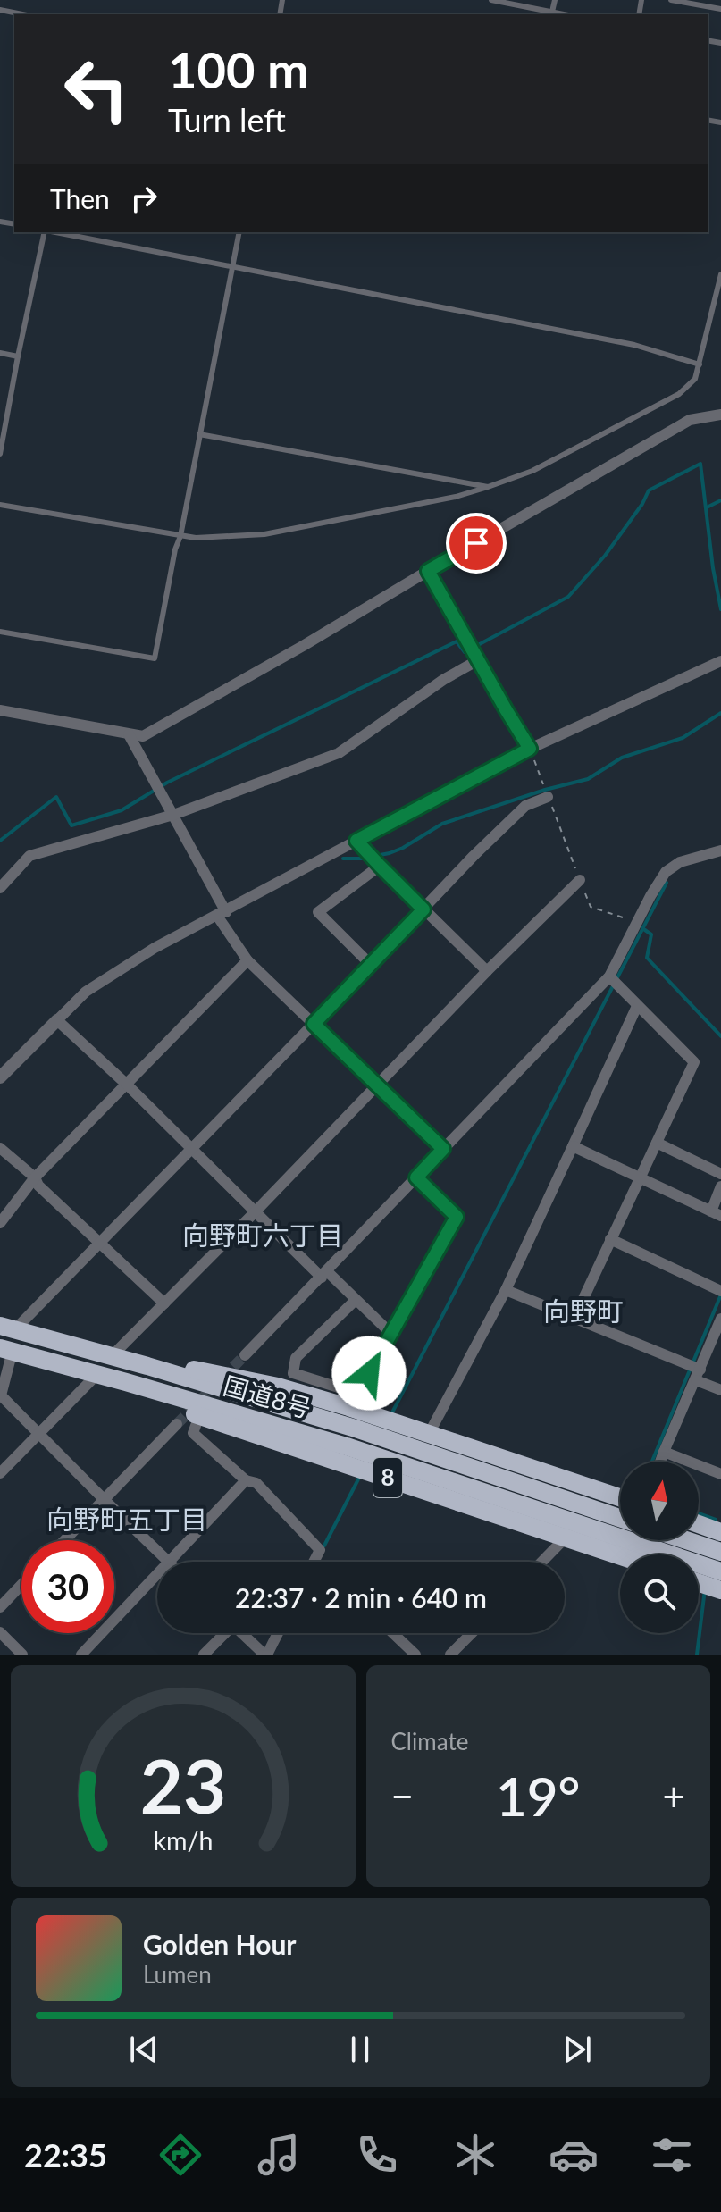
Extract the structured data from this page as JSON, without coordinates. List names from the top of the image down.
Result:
{
  "streets": {
    "highway": ["国道8号", "8"]
  },
  "crossings": [
    ["国道8号", "8"]
  ],
  "districts": ["向野町六丁目", "向野町", "向野町五丁目"],
  "north": "top",
  "page": {
    "turn": ["100 m", "Turn left"],
    "then": "Then",
    "limit": "30",
    "trip": "22:37 · 2 min · 640 m",
    "tile": "Climate",
    "heat": ["−", "19°", "+"],
    "song": ["Golden Hour", "Lumen"],
    "tabs": "22:35",
    "gauge": ["23", "km/h"]
  }
}
